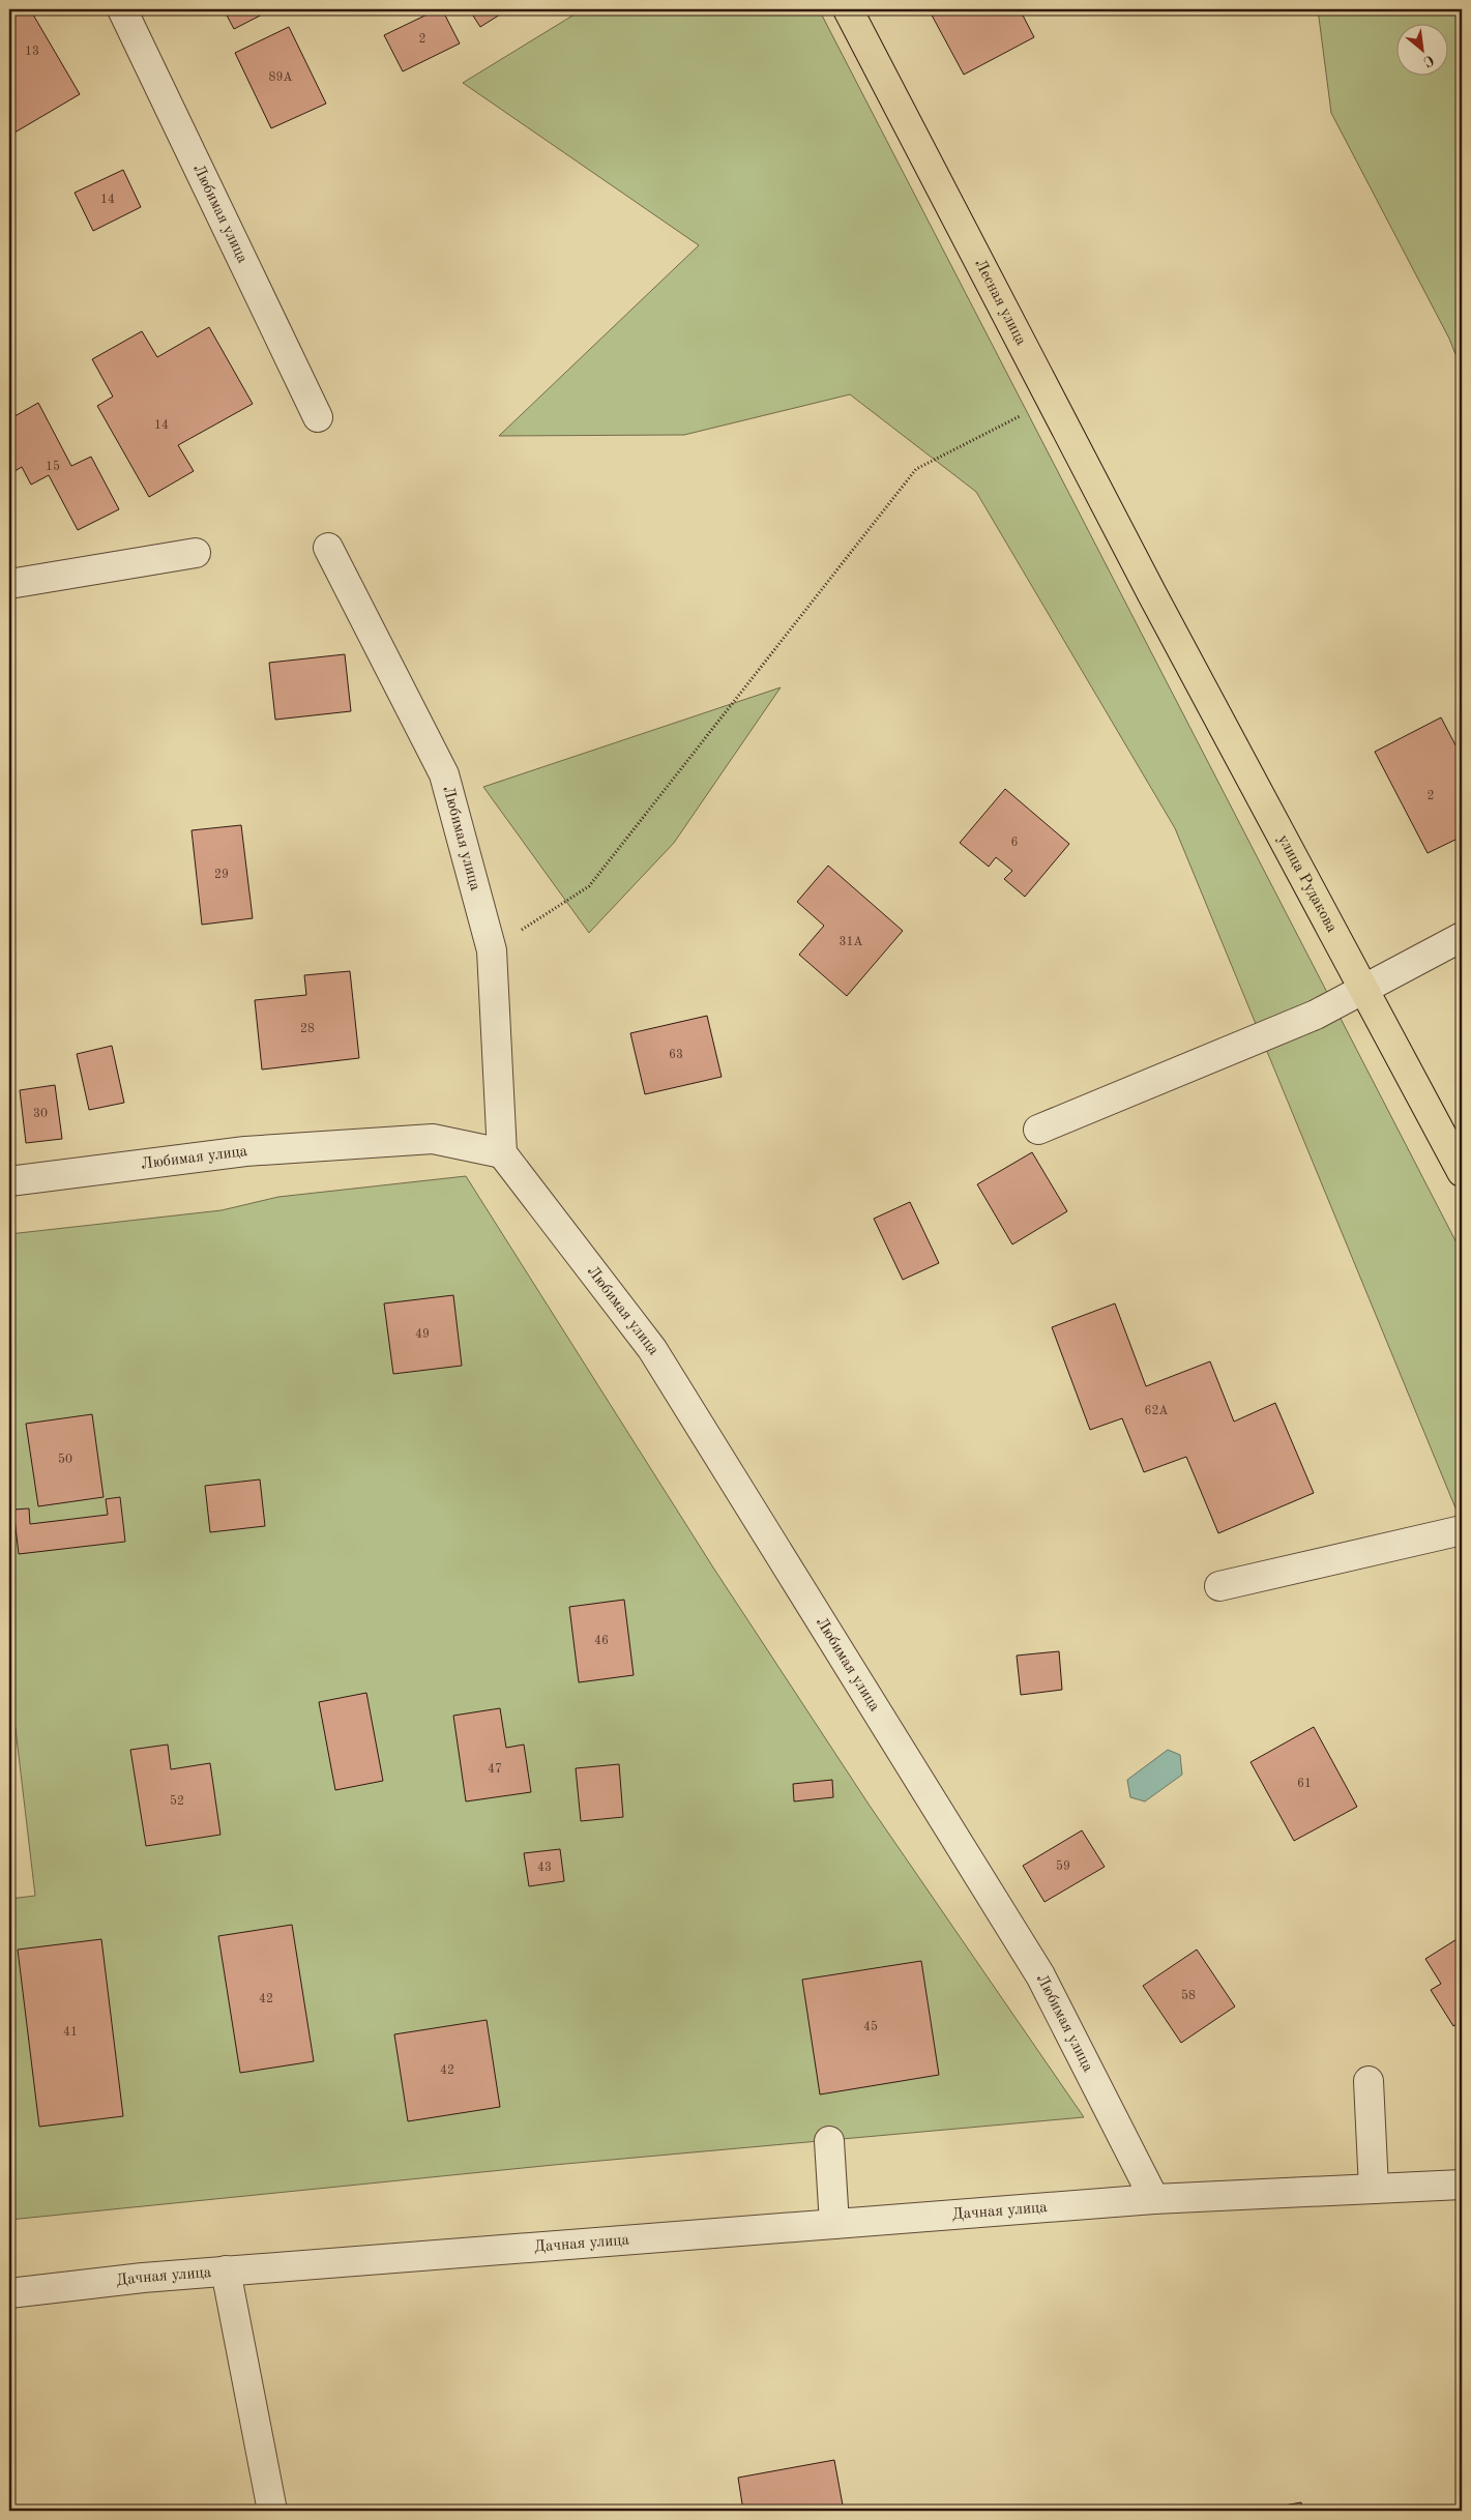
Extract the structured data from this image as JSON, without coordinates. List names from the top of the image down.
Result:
{
  "streets": {
    "main road": ["Лесная улица", "улица Рудакова"],
    "street": ["Любимая улица", "Дачная улица"]
  },
  "crossings": [
    ["Любимая улица", "Дачная улица"],
    ["Лесная улица", "улица Рудакова"]
  ],
  "house_numbers": [
    "2",
    "13",
    "89А",
    "14",
    "14",
    "15",
    "2",
    "6",
    "29",
    "31А",
    "28",
    "63",
    "30",
    "49",
    "62А",
    "50",
    "46",
    "47",
    "61",
    "52",
    "59",
    "43",
    "58",
    "42",
    "45",
    "41",
    "42"
  ],
  "north": "bottom right"
}
